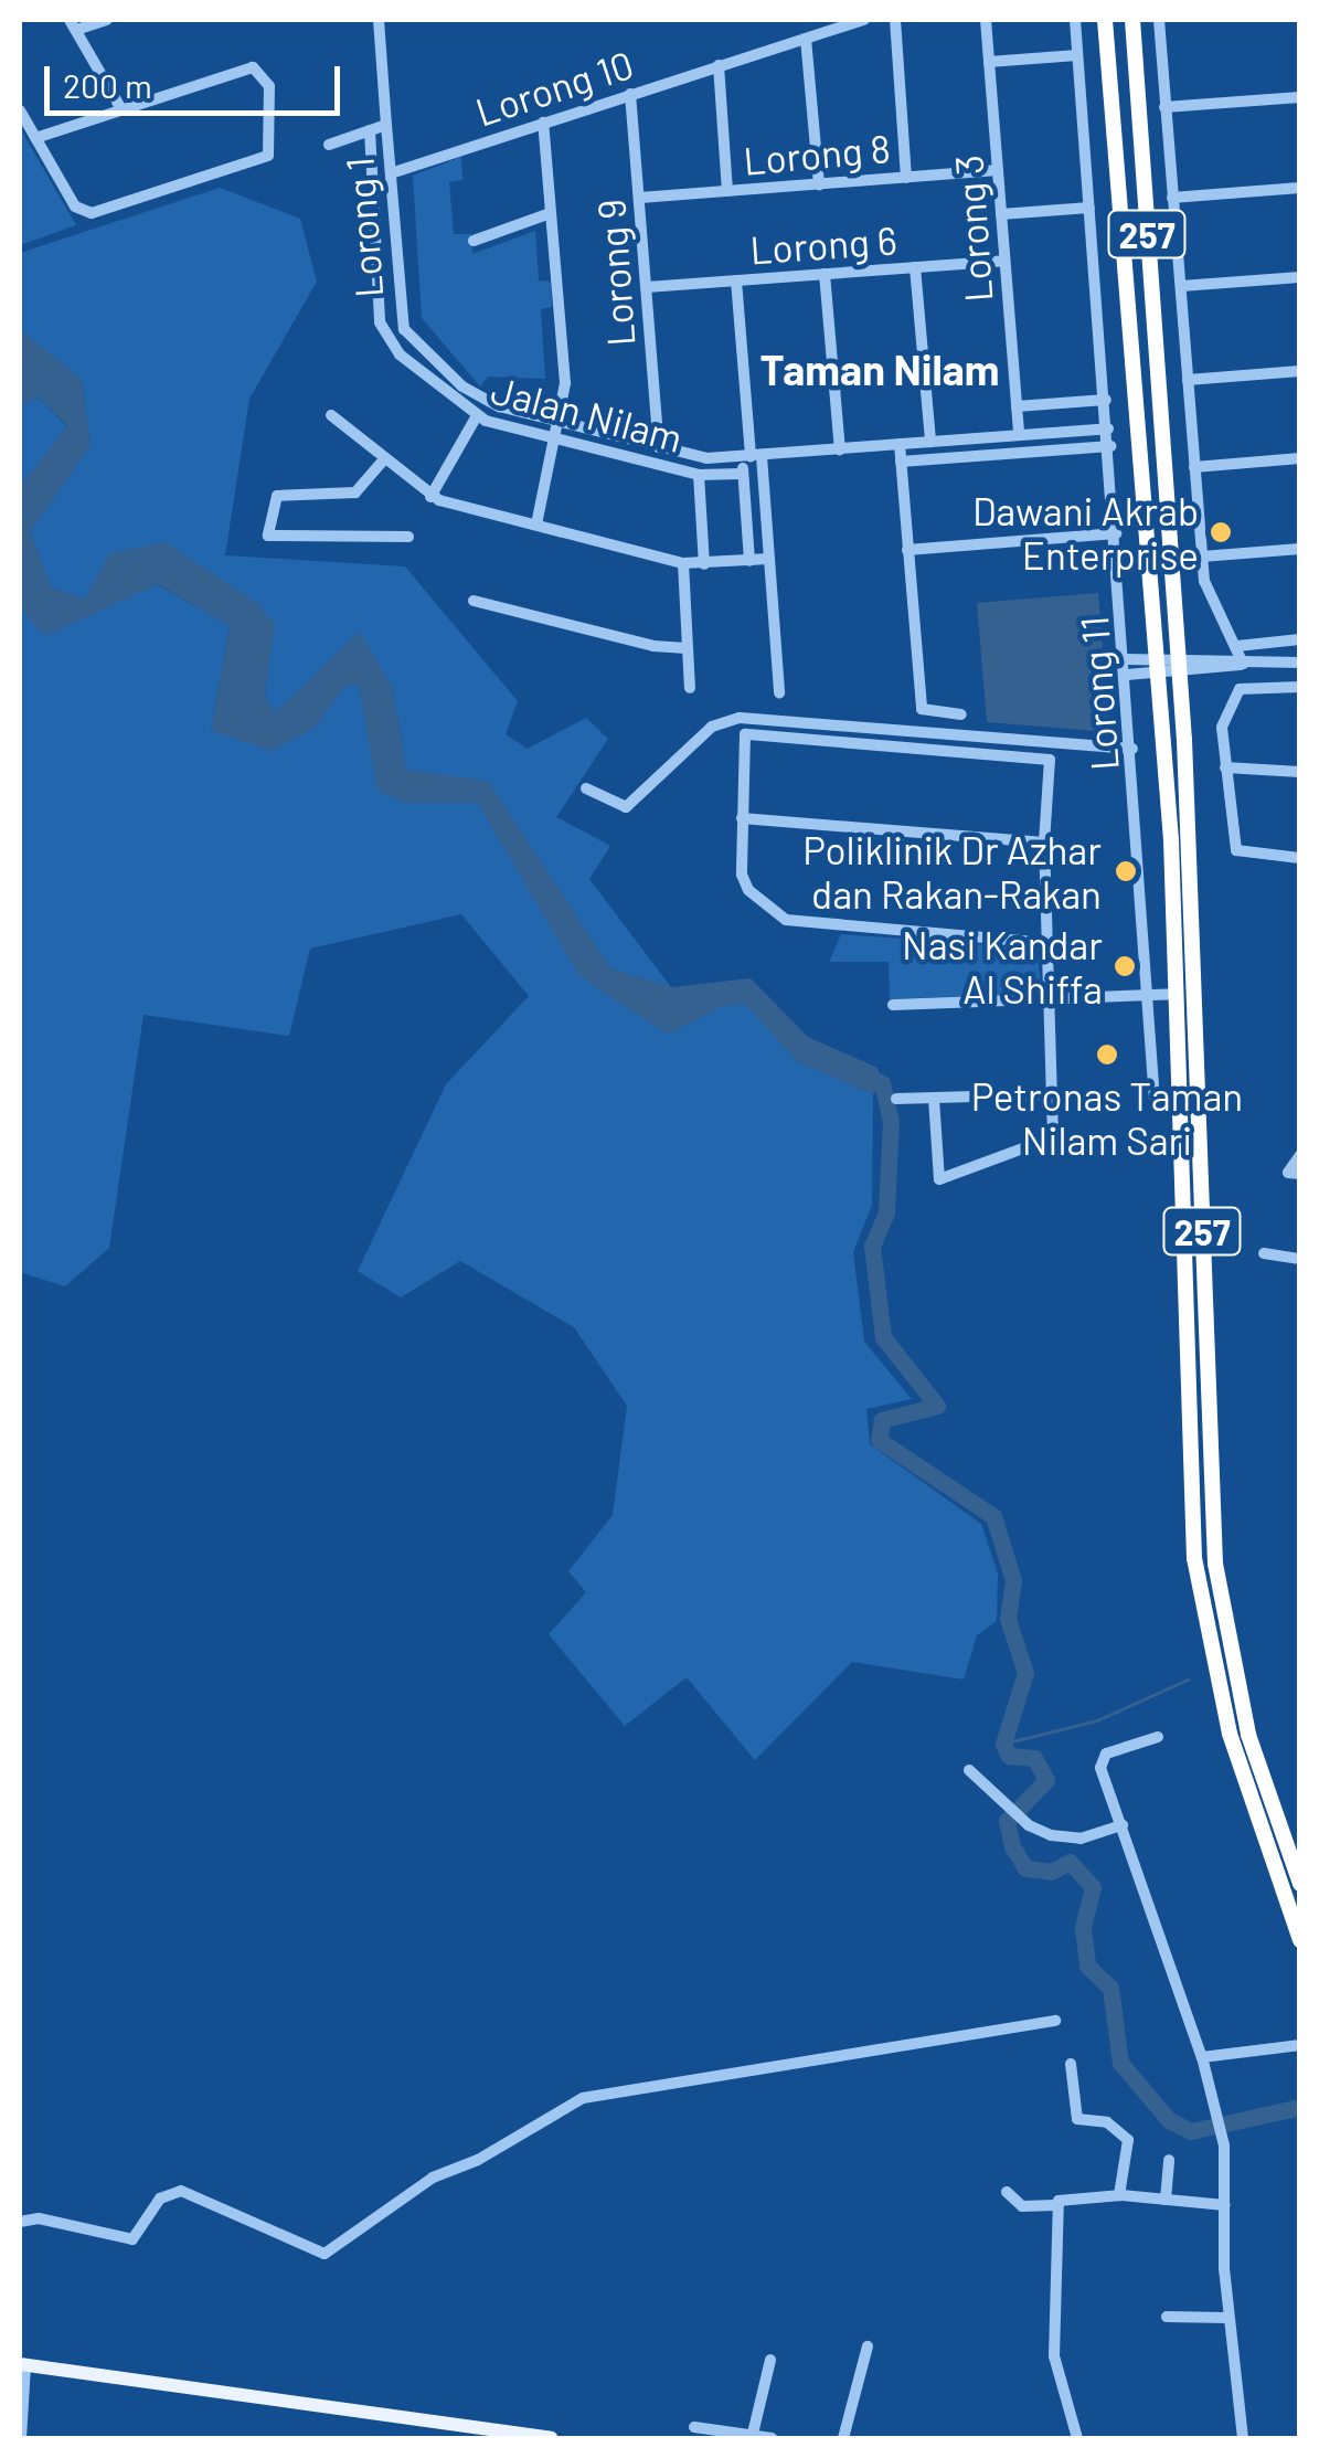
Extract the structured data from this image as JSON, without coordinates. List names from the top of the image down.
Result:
{
  "streets": {
    "highway": ["257"],
    "street": [
      "Lorong 10",
      "Lorong 8",
      "Lorong 1",
      "Lorong 3",
      "Lorong 6",
      "Lorong 9",
      "Jalan Nilam",
      "Lorong 11"
    ]
  },
  "crossings": [
    ["Lorong 10", "Lorong 1"],
    ["Lorong 10", "Lorong 9"],
    ["Lorong 8", "Lorong 3"],
    ["Lorong 8", "Lorong 9"],
    ["Lorong 1", "Jalan Nilam"],
    ["Lorong 3", "Lorong 6"],
    ["Lorong 3", "Jalan Nilam"],
    ["257", "Lorong 11"],
    ["Lorong 6", "Lorong 9"],
    ["Lorong 9", "Jalan Nilam"],
    ["Jalan Nilam", "Lorong 11"]
  ],
  "districts": ["Taman Nilam"],
  "places": [
    "Dawani Akrab Enterprise",
    "Poliklinik Dr Azhar dan Rakan-Rakan",
    "Nasi Kandar Al Shiffa",
    "Petronas Taman Nilam Sari"
  ],
  "scale_bar": "200 m"
}
